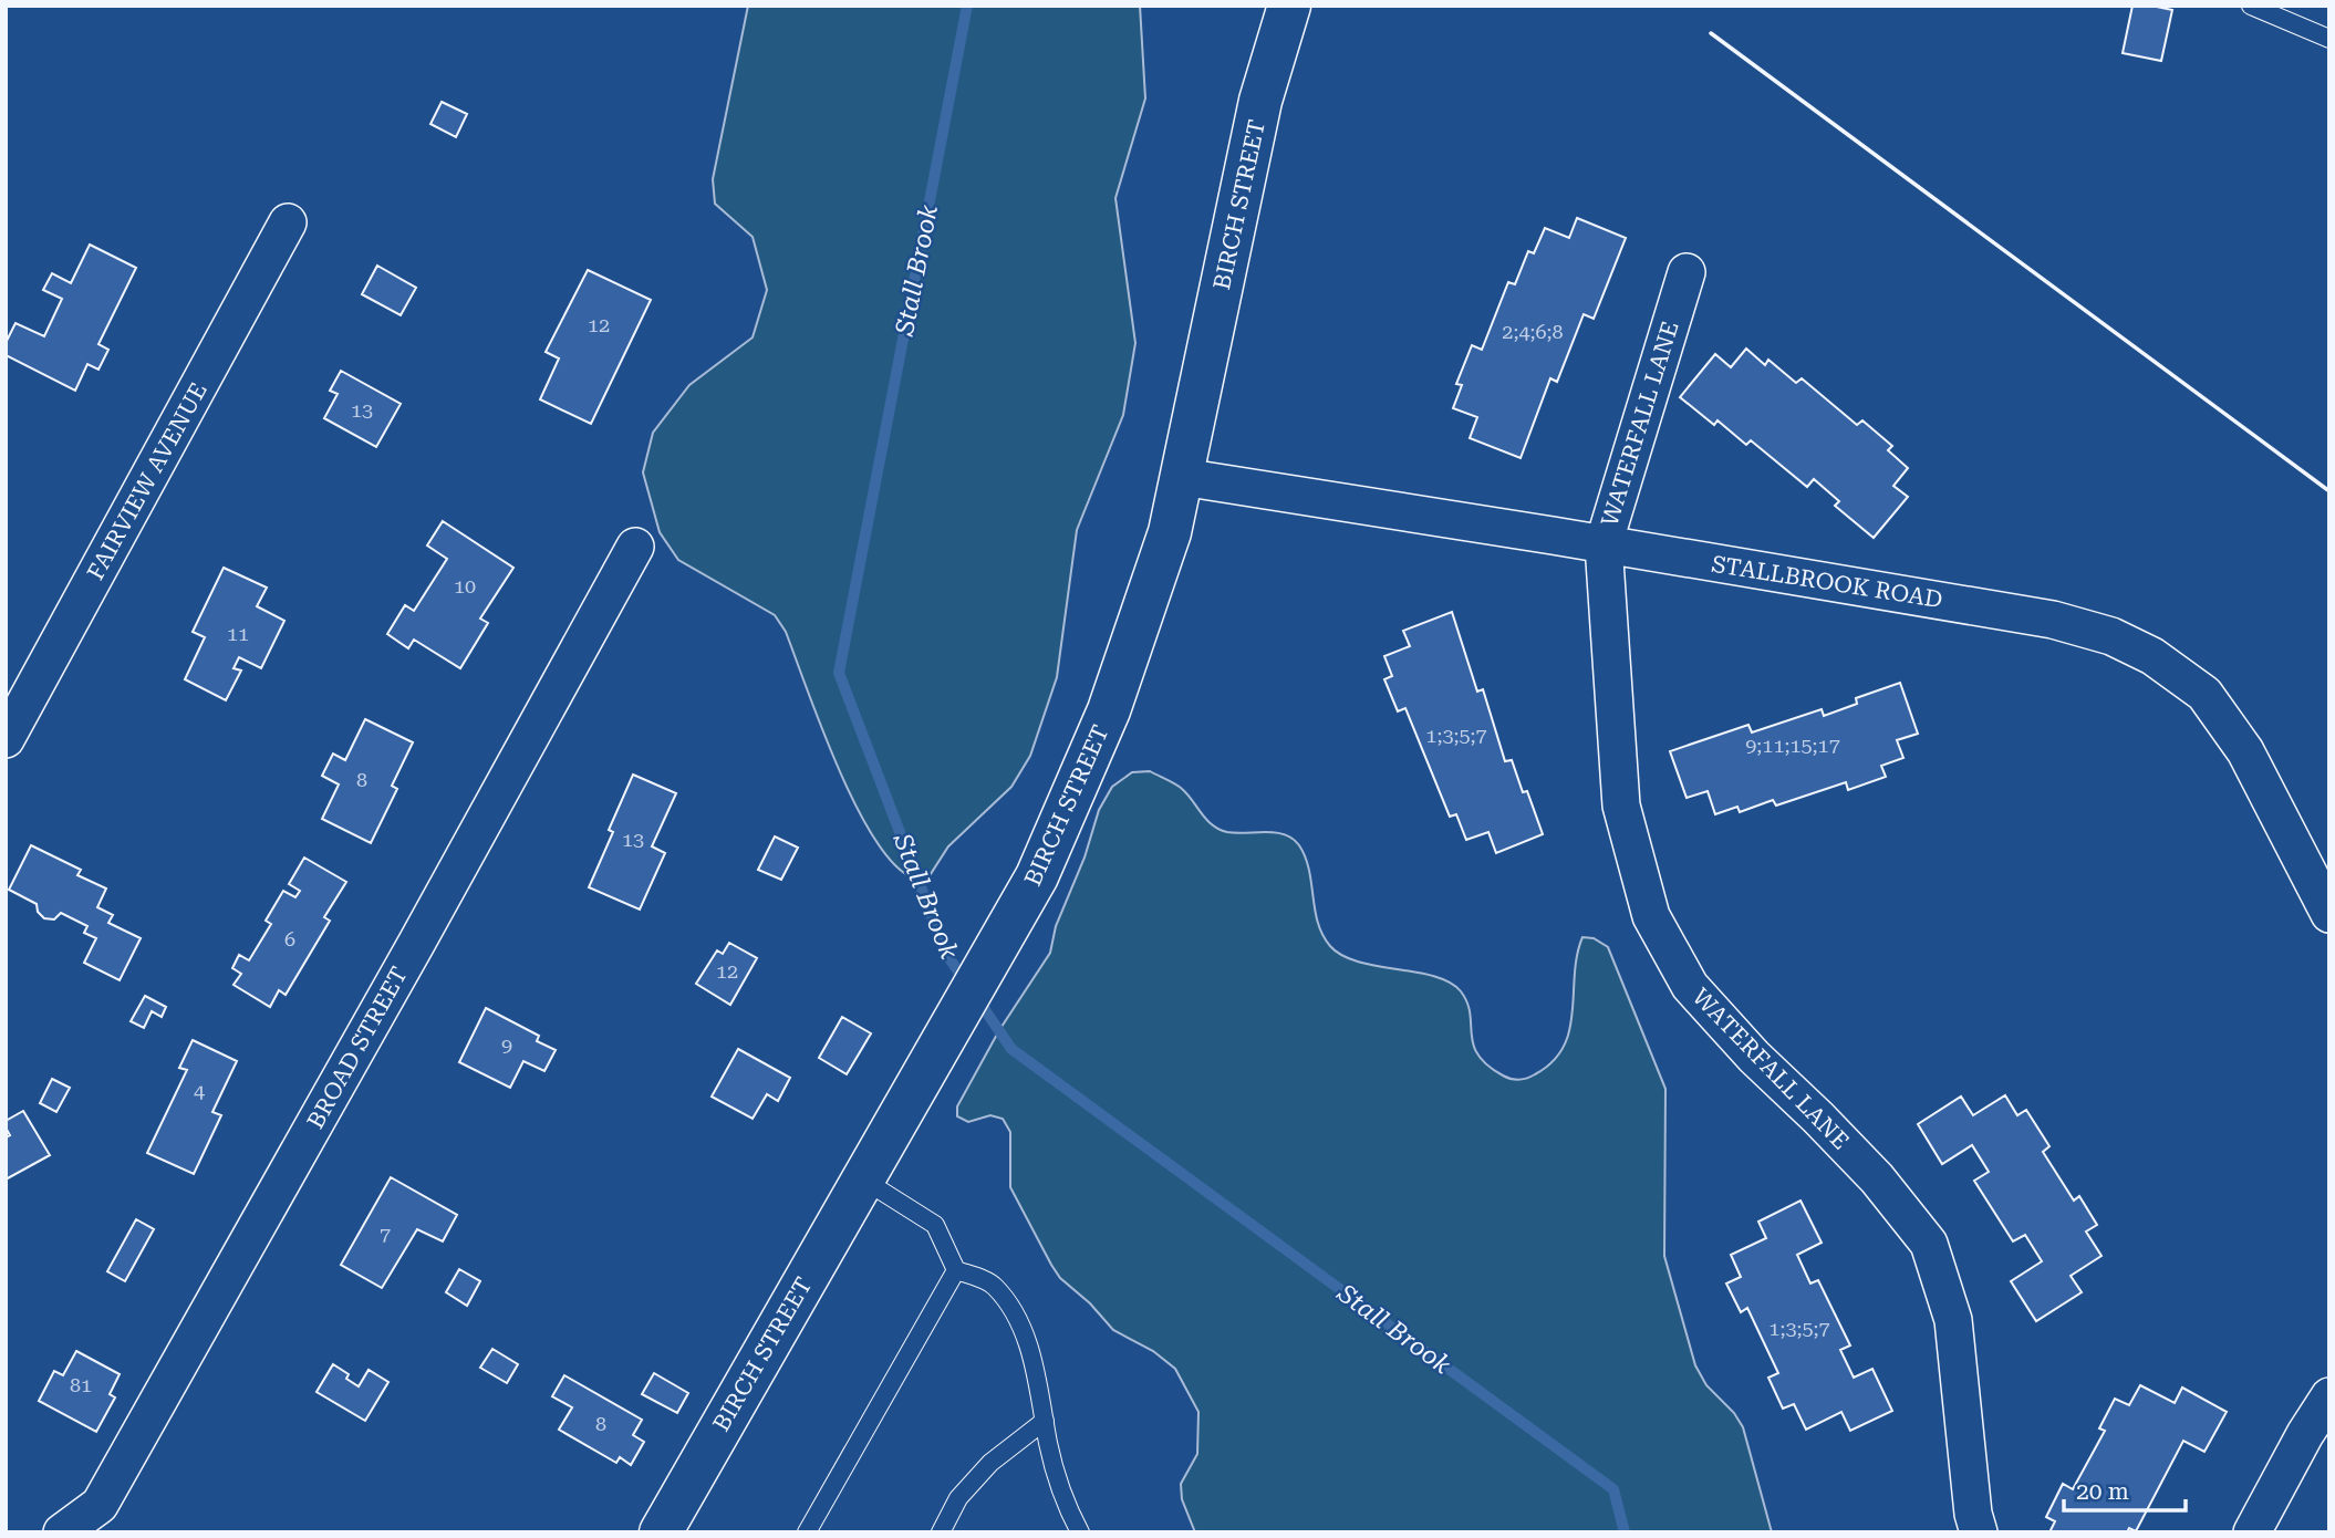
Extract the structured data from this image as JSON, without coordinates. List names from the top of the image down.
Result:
{
  "streets": {
    "street": [
      "BIRCH STREET",
      "WATERFALL LANE",
      "FAIRVIEW AVENUE",
      "STALLBROOK ROAD",
      "BROAD STREET"
    ]
  },
  "crossings": [
    ["BIRCH STREET", "STALLBROOK ROAD"],
    ["WATERFALL LANE", "STALLBROOK ROAD"]
  ],
  "water": ["Stall Brook"],
  "house_numbers": [
    "12",
    "2;4;6;8",
    "13",
    "10",
    "11",
    "1;3;5;7",
    "9;11;15;17",
    "8",
    "13",
    "6",
    "12",
    "9",
    "4",
    "7",
    "1;3;5;7",
    "81",
    "8"
  ],
  "scale_bar": "20 m"
}
